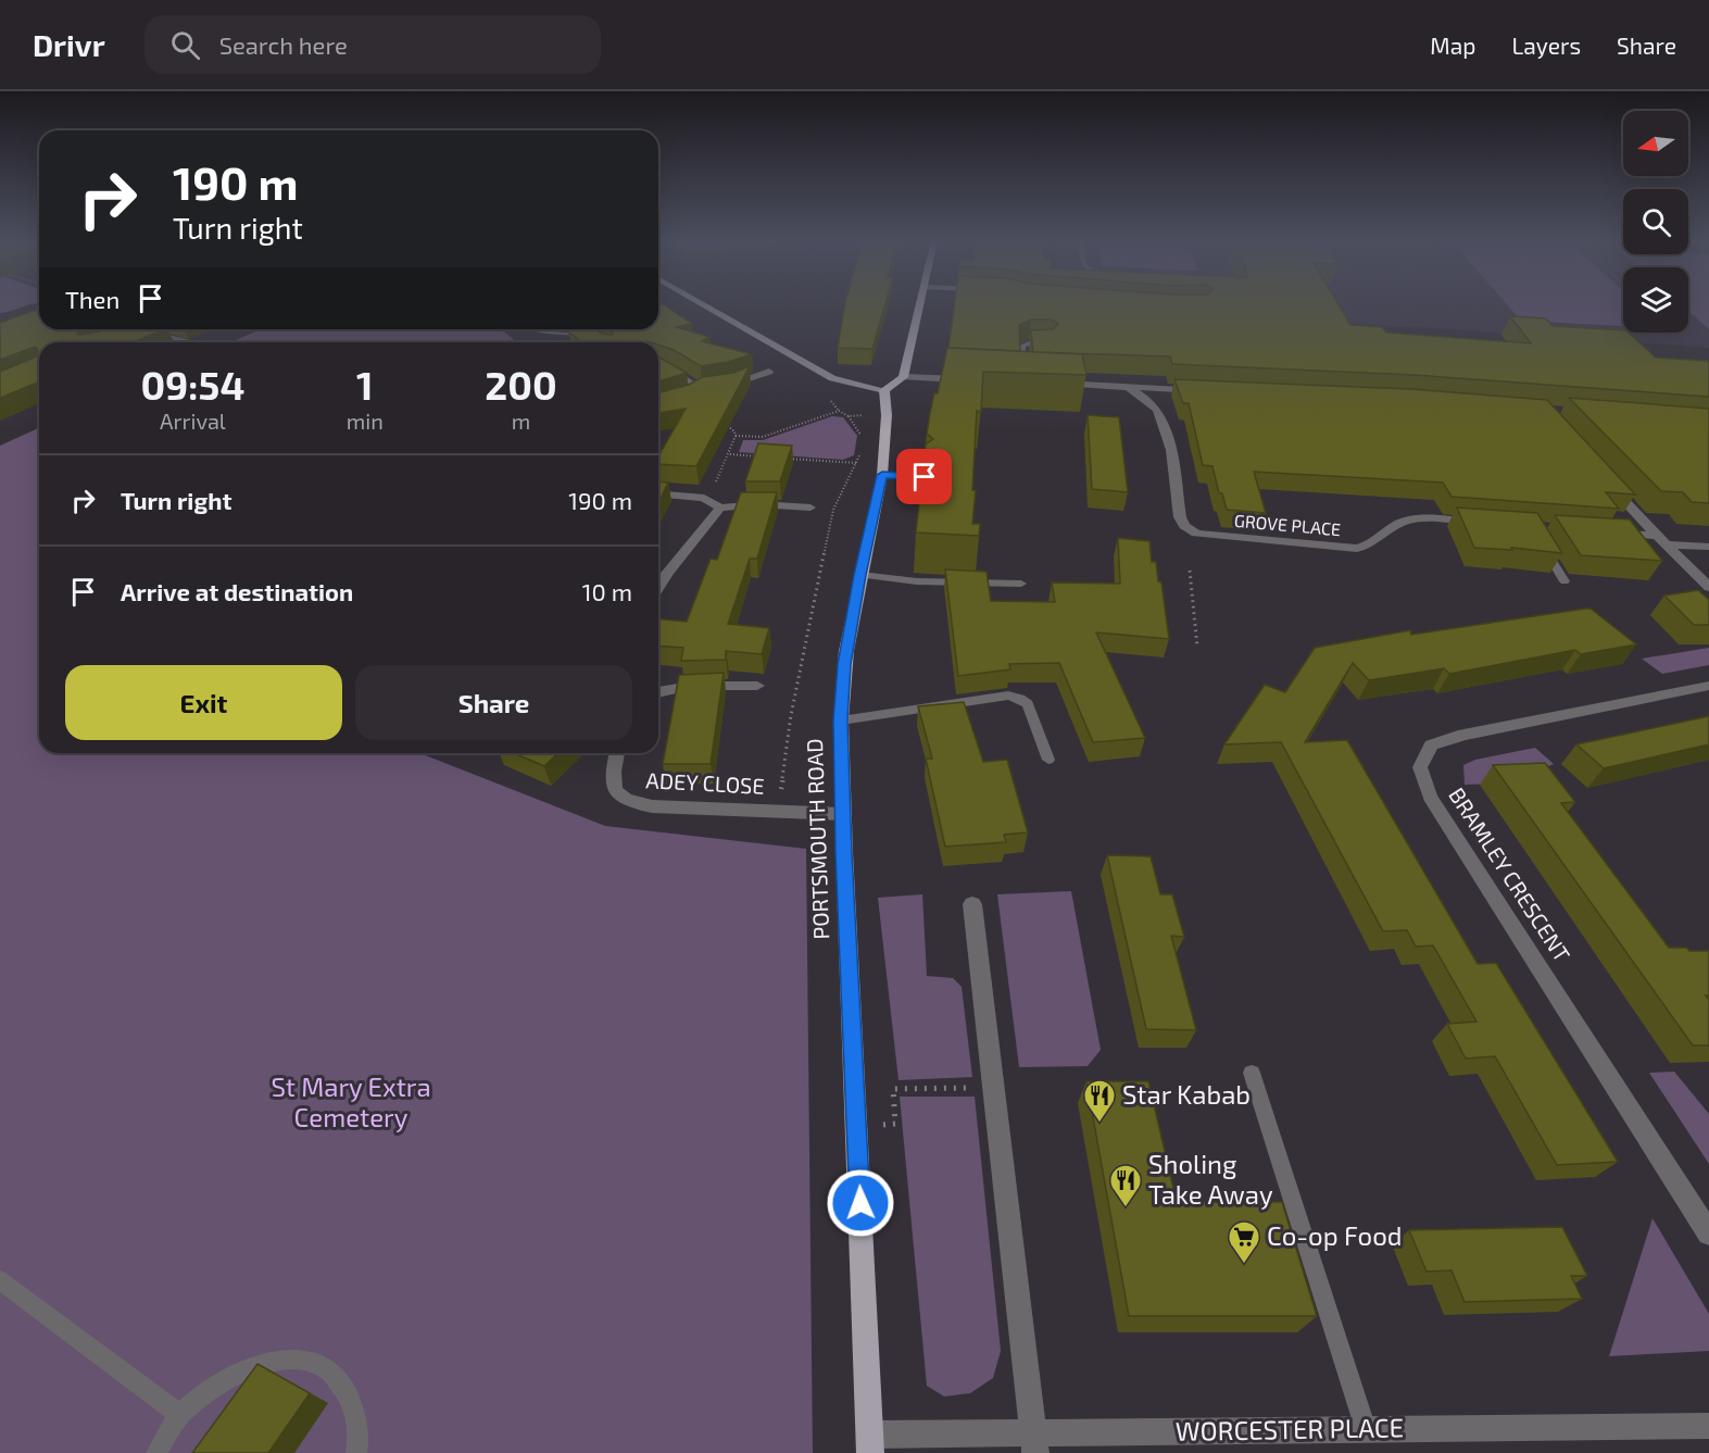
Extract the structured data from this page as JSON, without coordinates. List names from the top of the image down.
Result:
{
  "streets": {
    "main road": ["PORTSMOUTH ROAD"],
    "street": [
      "GROVE PLACE",
      "ADEY CLOSE",
      "BRAMLEY CRESCENT",
      "WORCESTER PLACE"
    ]
  },
  "crossings": [
    ["ADEY CLOSE", "PORTSMOUTH ROAD"],
    ["PORTSMOUTH ROAD", "WORCESTER PLACE"]
  ],
  "parks": ["St Mary Extra Cemetery"],
  "places": {
    "restaurant": ["Star Kabab", "Sholing Take Away"],
    "supermarket": ["Co-op Food"]
  },
  "north": "left",
  "page": {
    "header": "Drivr",
    "search": "Search here",
    "nav": ["Map", "Layers", "Share"],
    "turn": ["190 m", "Turn right"],
    "then": "Then",
    "eta": [
      "09:54",
      "Arrival",
      "1",
      "min",
      "200",
      "m"
    ],
    "list": [
      {
        "name": "Turn right",
        "value": "190 m"
      },
      {
        "name": "Arrive at destination",
        "value": "10 m"
      }
    ],
    "buttons": ["Exit", "Share"]
  }
}
